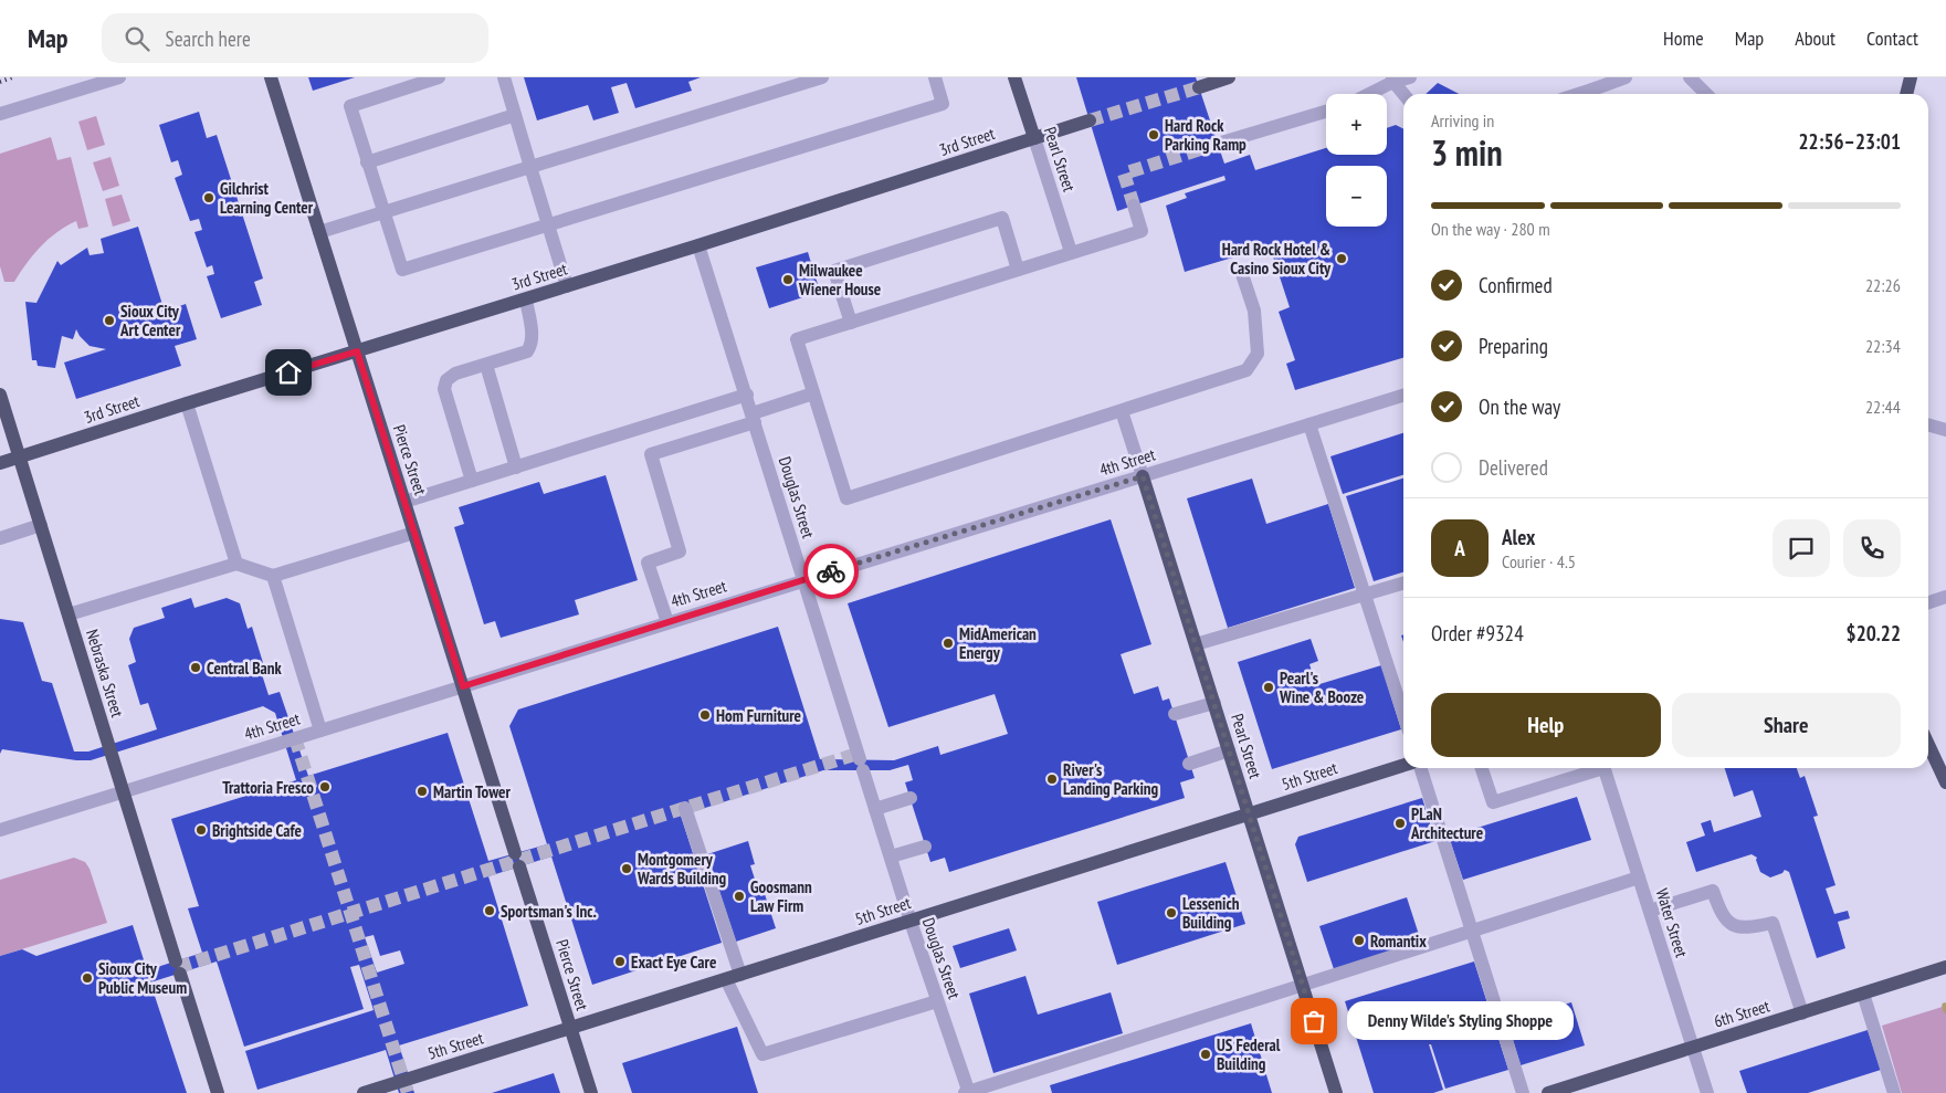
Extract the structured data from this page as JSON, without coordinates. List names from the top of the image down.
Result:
{
  "streets": {
    "main road": [
      "3rd Street",
      "Pearl Street",
      "Pierce Street",
      "Nebraska Street",
      "5th Street",
      "6th Street"
    ],
    "street": ["4th Street", "Douglas Street", "Water Street"]
  },
  "crossings": [
    ["3rd Street", "Pearl Street"],
    ["3rd Street", "Pierce Street"],
    ["3rd Street", "Douglas Street"],
    ["3rd Street", "Nebraska Street"],
    ["Pearl Street", "4th Street"],
    ["Pearl Street", "5th Street"],
    ["Pierce Street", "4th Street"],
    ["Pierce Street", "5th Street"],
    ["4th Street", "Douglas Street"],
    ["4th Street", "Nebraska Street"],
    ["Douglas Street", "5th Street"],
    ["Water Street", "6th Street"]
  ],
  "places": [
    "Hard Rock Parking Ramp",
    "Gilchrist Learning Center",
    "Hard Rock Hotel & Casino Sioux City",
    "Milwaukee Wiener House",
    "Sioux City Art Center",
    "MidAmerican Energy",
    "Central Bank",
    "Pearl's Wine & Booze",
    "Hom Furniture",
    "River's Landing Parking",
    "Trattoria Fresco",
    "Martin Tower",
    "PLaN Architecture",
    "Brightside Cafe",
    "Montgomery Wards Building",
    "Goosmann Law Firm",
    "Sportsman's Inc.",
    "Lessenich Building",
    "Romantix",
    "Exact Eye Care",
    "Sioux City Public Museum",
    "Denny Wilde's Styling Shoppe",
    "US Federal Building"
  ],
  "page": {
    "header": "Map",
    "search": "Search here",
    "nav": [
      "Home",
      "Map",
      "About",
      "Contact"
    ],
    "map_buttons": ["+", "−"],
    "heading": ["3 min", "Arriving in", "22:56–23:01"],
    "panel": [
      "Alex",
      "Courier · 4.5",
      "Order #9324",
      "$20.22"
    ],
    "bar": "On the way · 280 m",
    "list": [
      ["Confirmed", "22:26"],
      ["Preparing", "22:34"],
      ["On the way", "22:44"],
      "Delivered"
    ],
    "round": "A",
    "buttons": ["Help", "Share"],
    "bubble": "Denny Wilde's Styling Shoppe"
  }
}
